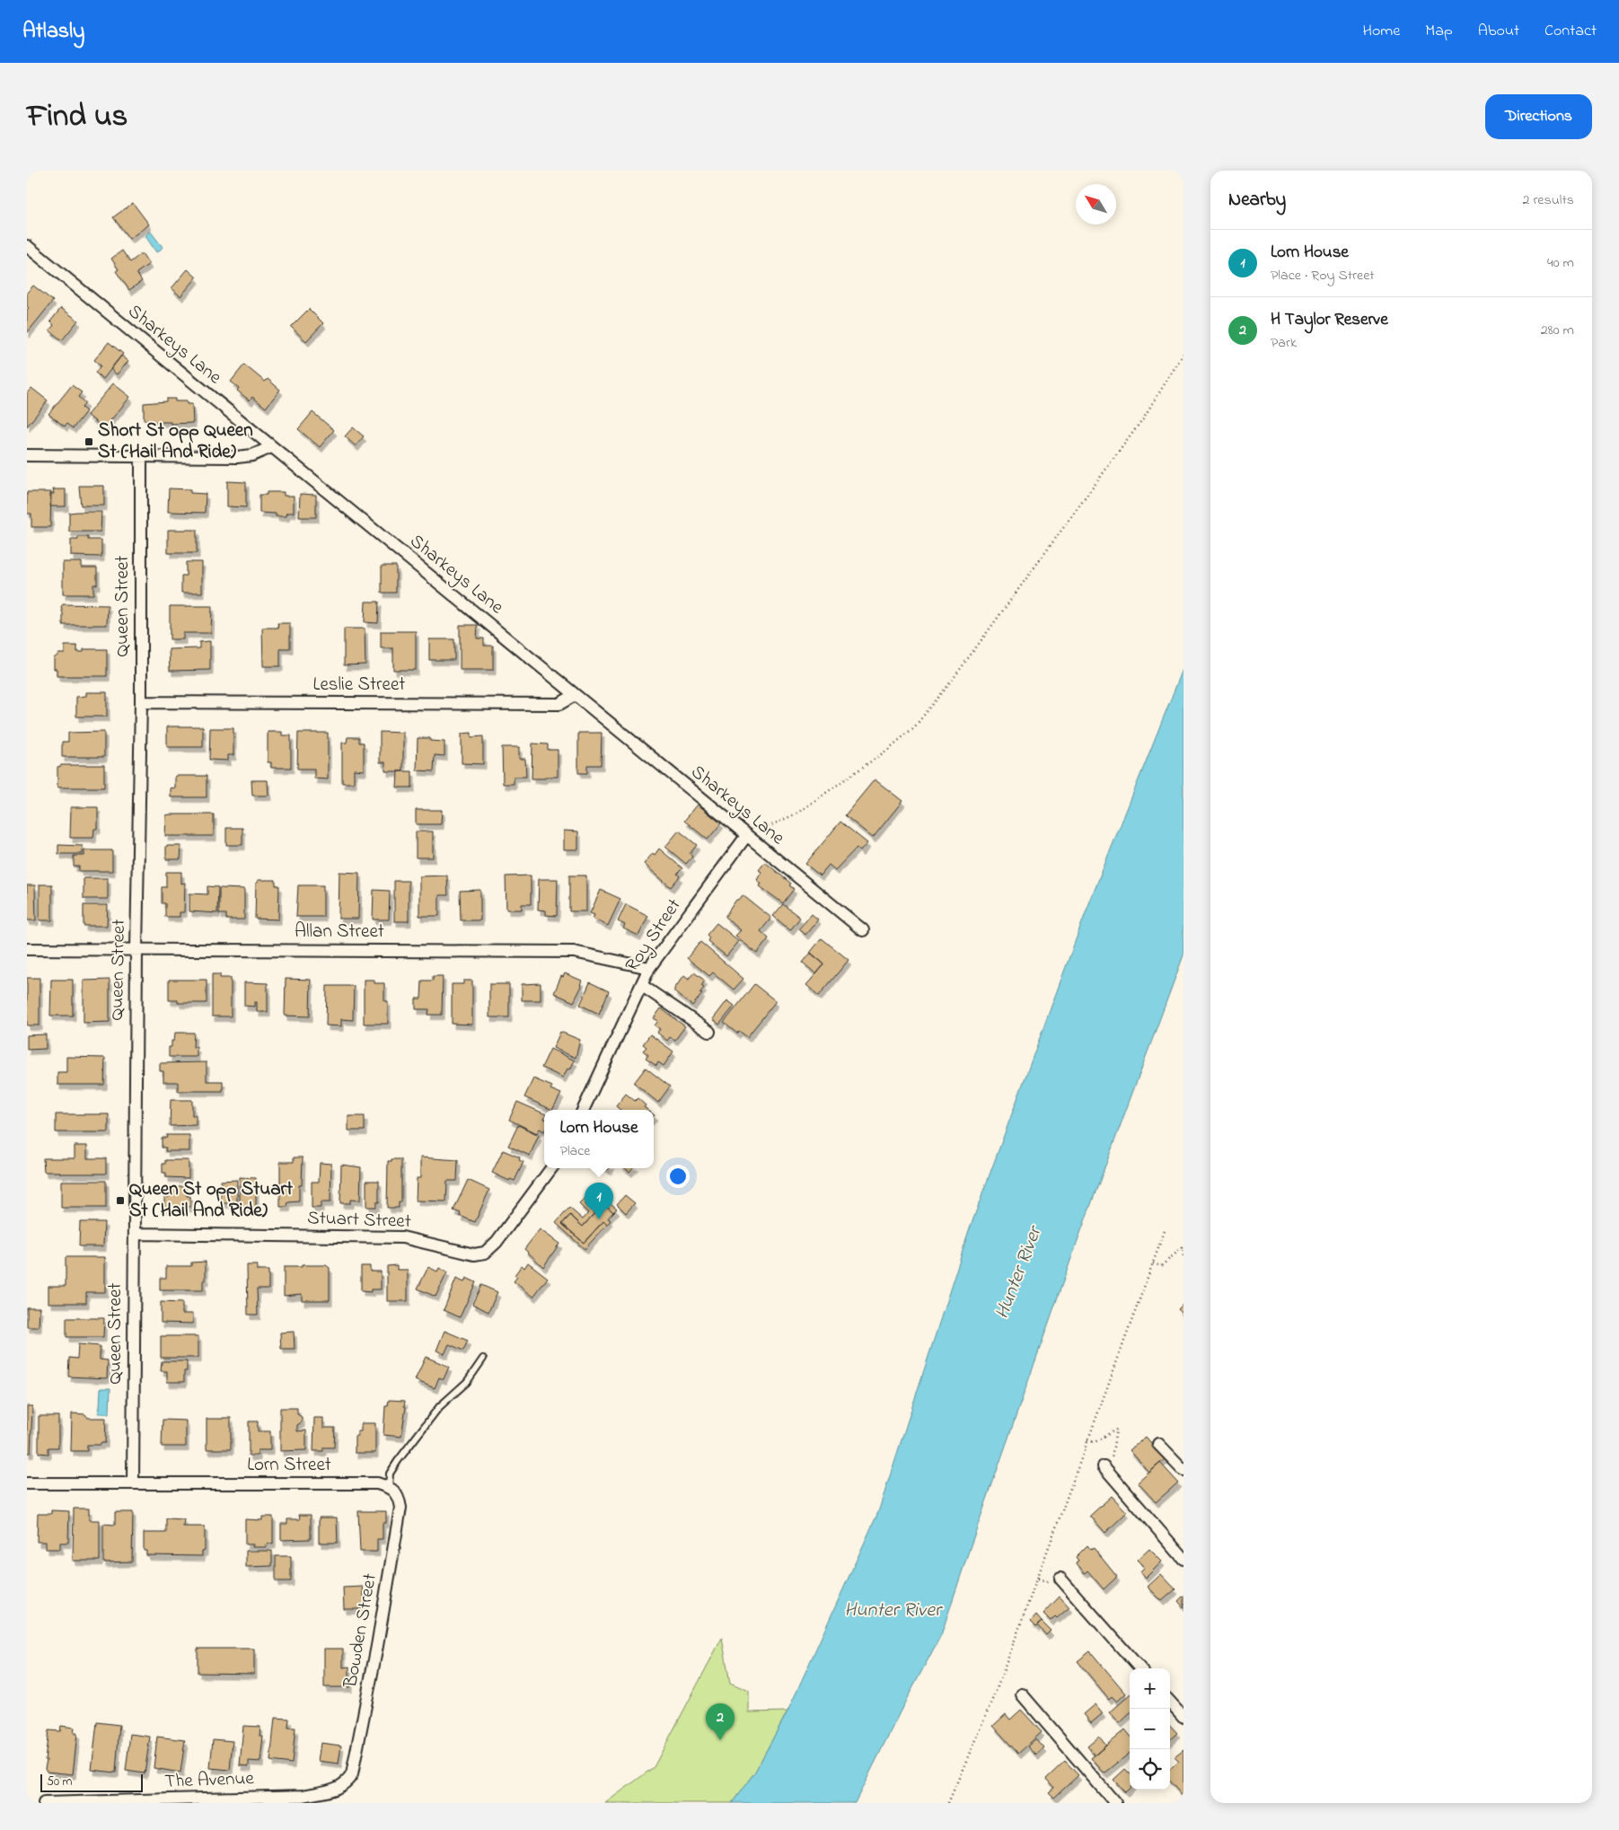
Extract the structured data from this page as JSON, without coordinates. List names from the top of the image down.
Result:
{
  "streets": {
    "street": [
      "Sharkeys Lane",
      "Queen Street",
      "Leslie Street",
      "Allan Street",
      "Roy Street",
      "Stuart Street",
      "Lorn Street",
      "Bowden Street",
      "The Avenue"
    ]
  },
  "crossings": [
    ["Sharkeys Lane", "Leslie Street"],
    ["Sharkeys Lane", "Roy Street"],
    ["Queen Street", "Leslie Street"],
    ["Queen Street", "Allan Street"],
    ["Queen Street", "Stuart Street"],
    ["Queen Street", "Lorn Street"],
    ["Allan Street", "Roy Street"],
    ["Lorn Street", "Bowden Street"],
    ["Bowden Street", "The Avenue"]
  ],
  "water": ["Hunter River"],
  "places": {
    "transit": ["Short St opp Queen St (Hail And Ride)", "Queen St opp Stuart St (Hail And Ride)"]
  },
  "scale_bar": "50 m",
  "north": "top left",
  "page": {
    "header": "Atlasly",
    "nav": [
      "Home",
      "Map",
      "About",
      "Contact"
    ],
    "title": "Find us",
    "buttons": "Directions",
    "heading": ["Nearby", "2 results"],
    "list": [
      {
        "mark": "1",
        "name": "Lorn House",
        "note": "Place · Roy Street",
        "value": "40 m"
      },
      {
        "mark": "2",
        "name": "H Taylor Reserve",
        "note": "Park",
        "value": "280 m"
      }
    ],
    "popup": ["Lorn House", "Place"],
    "pins": ["1", "2"],
    "map_buttons": ["+", "−"],
    "scale": "50 m"
  }
}
